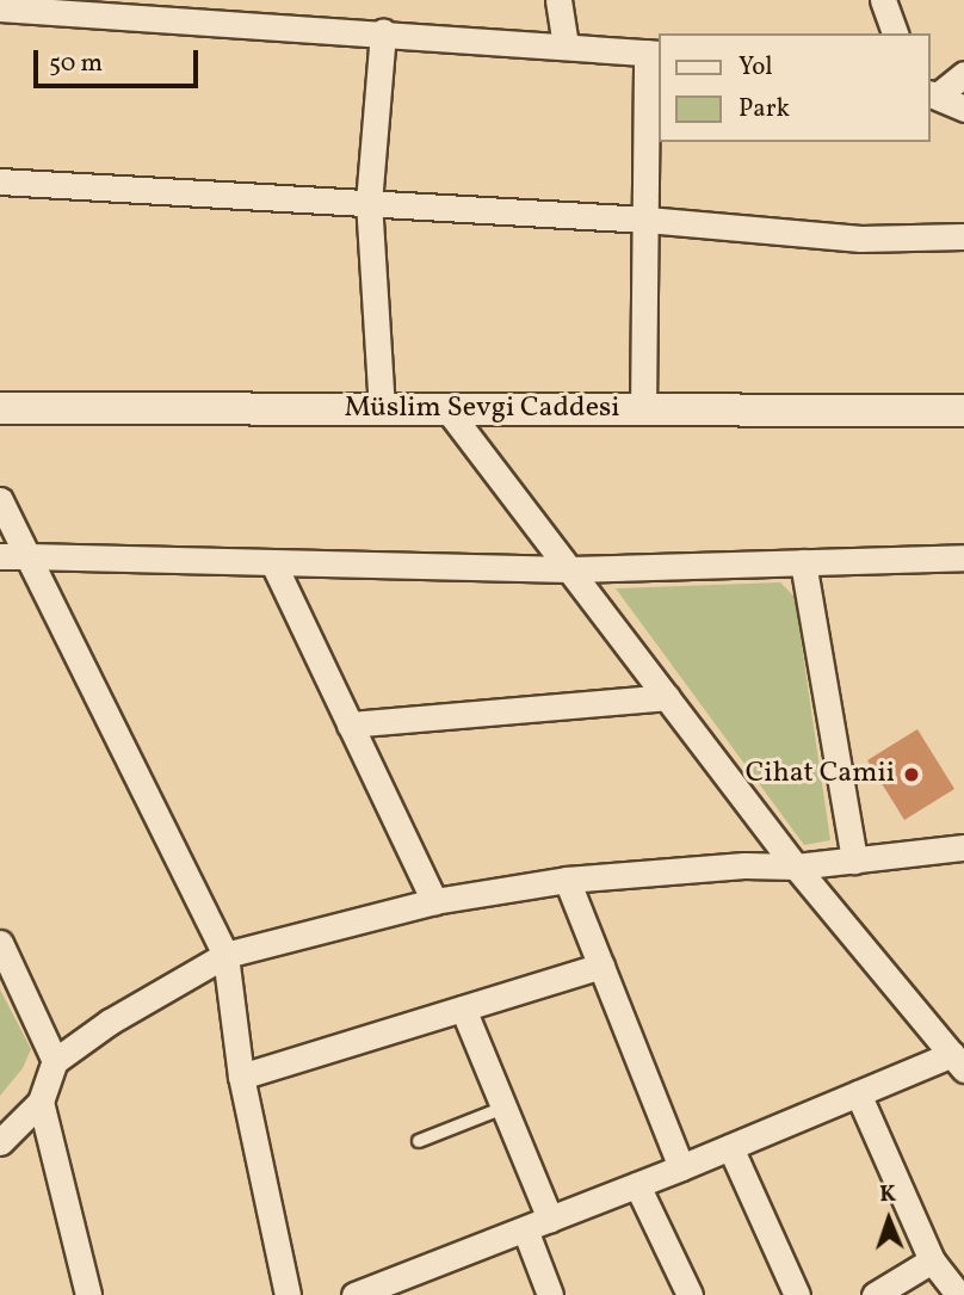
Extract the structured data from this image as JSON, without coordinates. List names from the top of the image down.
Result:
{
  "streets": {
    "street": ["Müslim Sevgi Caddesi"]
  },
  "places": ["Cihat Camii"],
  "legend": ["Yol", "Park"],
  "scale_bar": "50 m",
  "north": "top"
}
